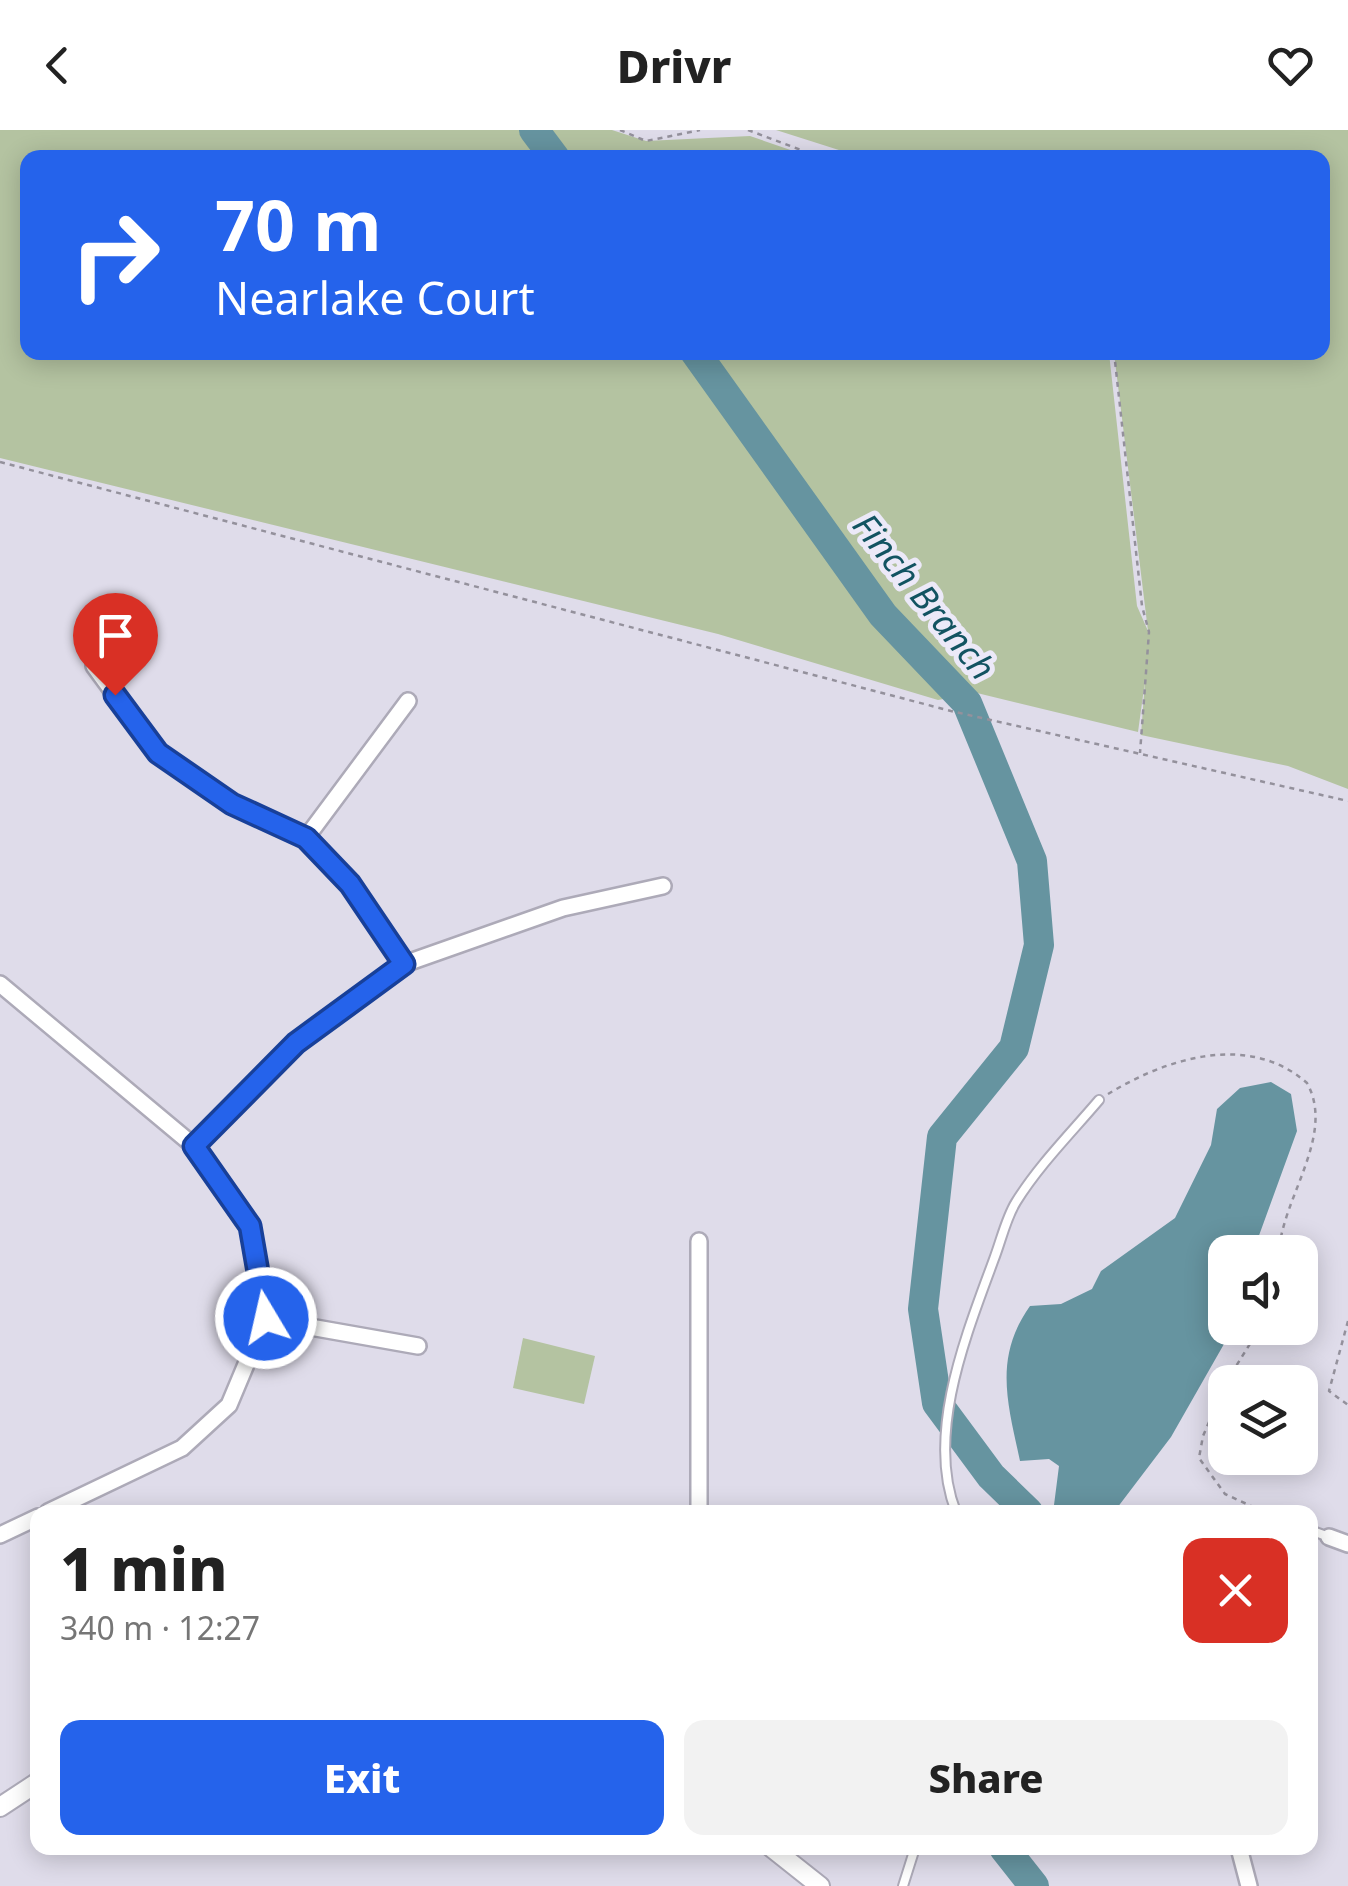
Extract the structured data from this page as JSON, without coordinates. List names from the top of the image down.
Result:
{
  "water": ["Finch Branch"],
  "page": {
    "header": "Drivr",
    "turn": ["70 m", "Nearlake Court"],
    "heading": ["1 min", "340 m · 12:27"],
    "buttons": ["Exit", "Share"]
  }
}
